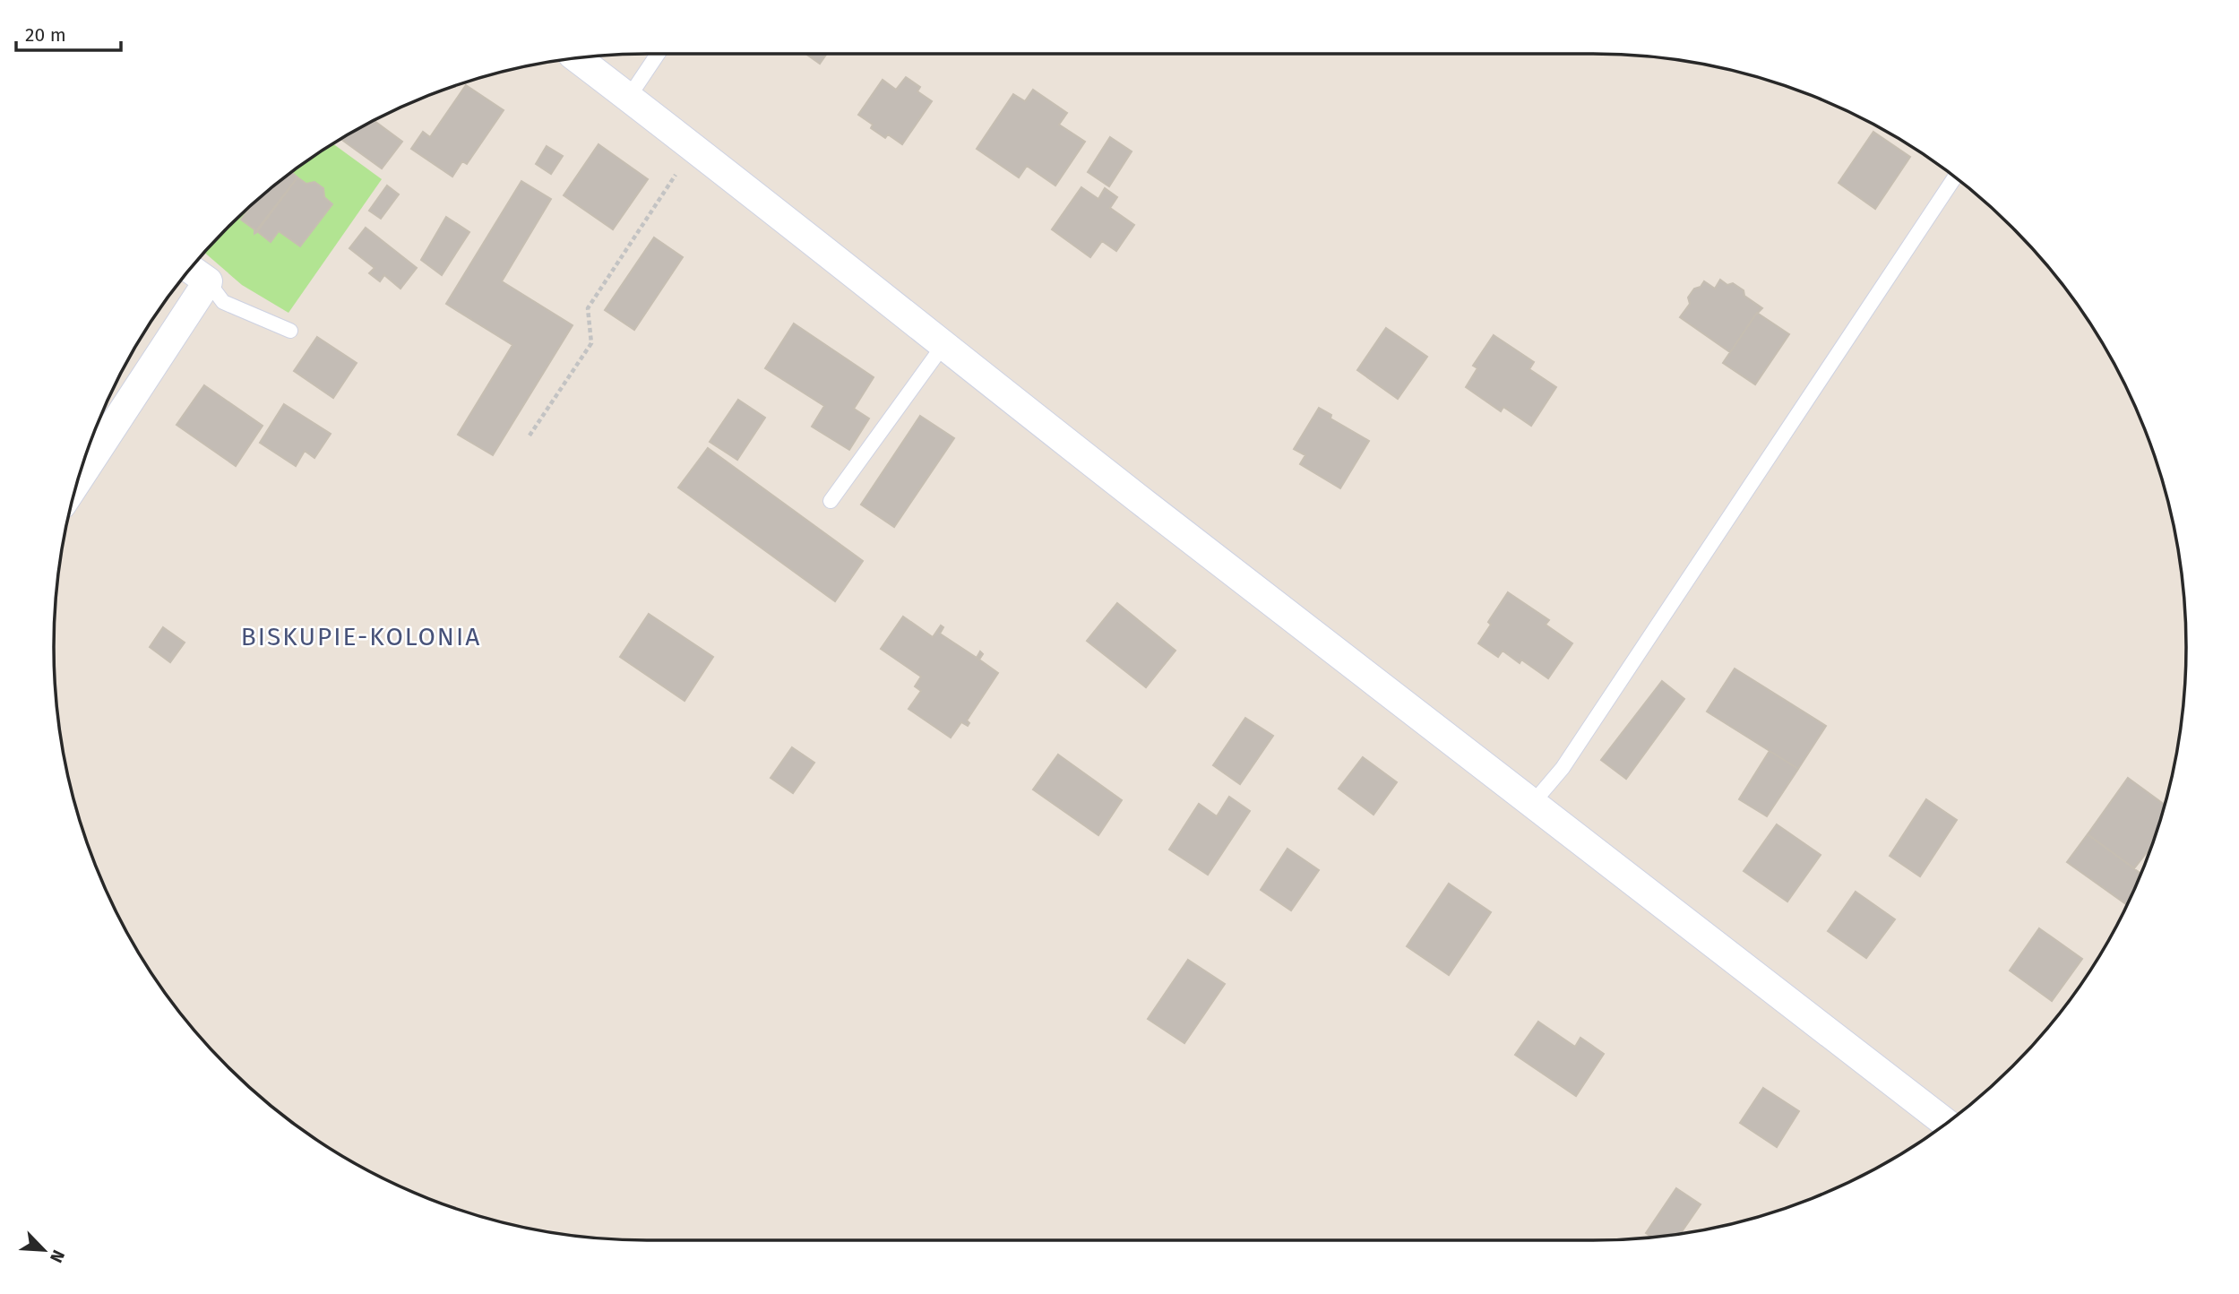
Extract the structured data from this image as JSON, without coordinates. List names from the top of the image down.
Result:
{
  "districts": ["BISKUPIE-KOLONIA"],
  "scale_bar": "20 m",
  "north": "bottom right"
}
